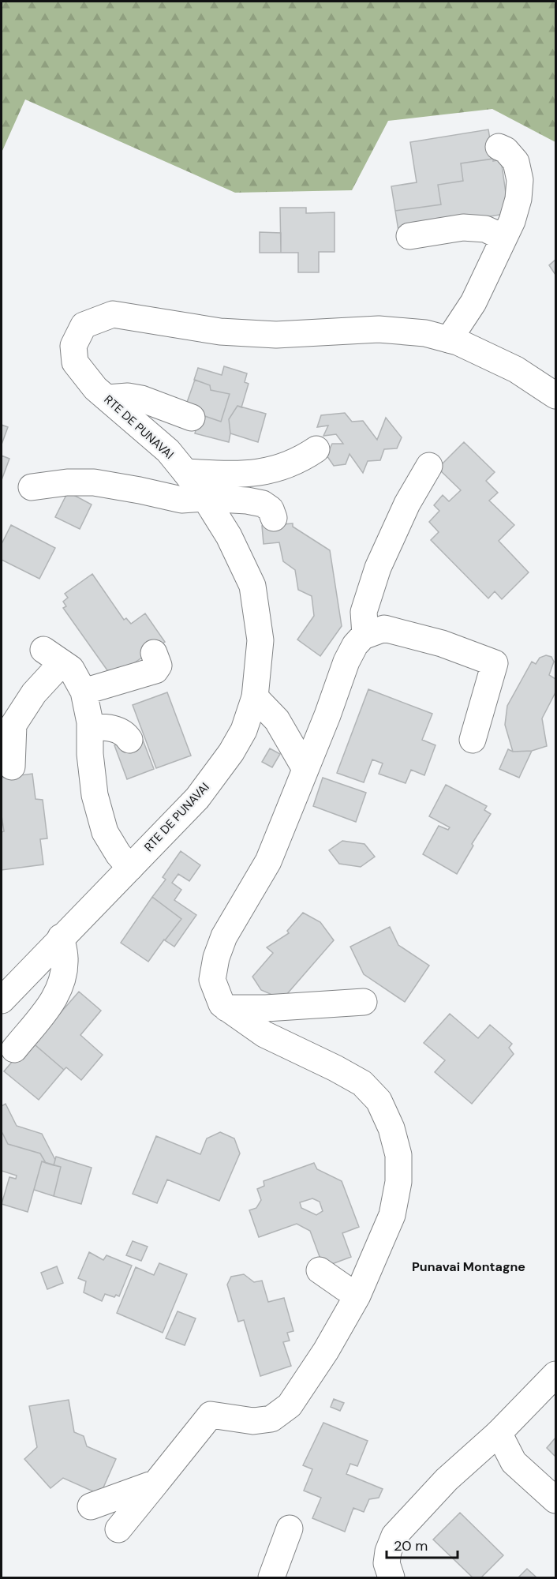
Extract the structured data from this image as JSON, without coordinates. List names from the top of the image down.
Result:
{
  "streets": {
    "street": ["RTE DE PUNAVAI"]
  },
  "districts": ["Punavai Montagne"],
  "scale_bar": "20 m"
}
